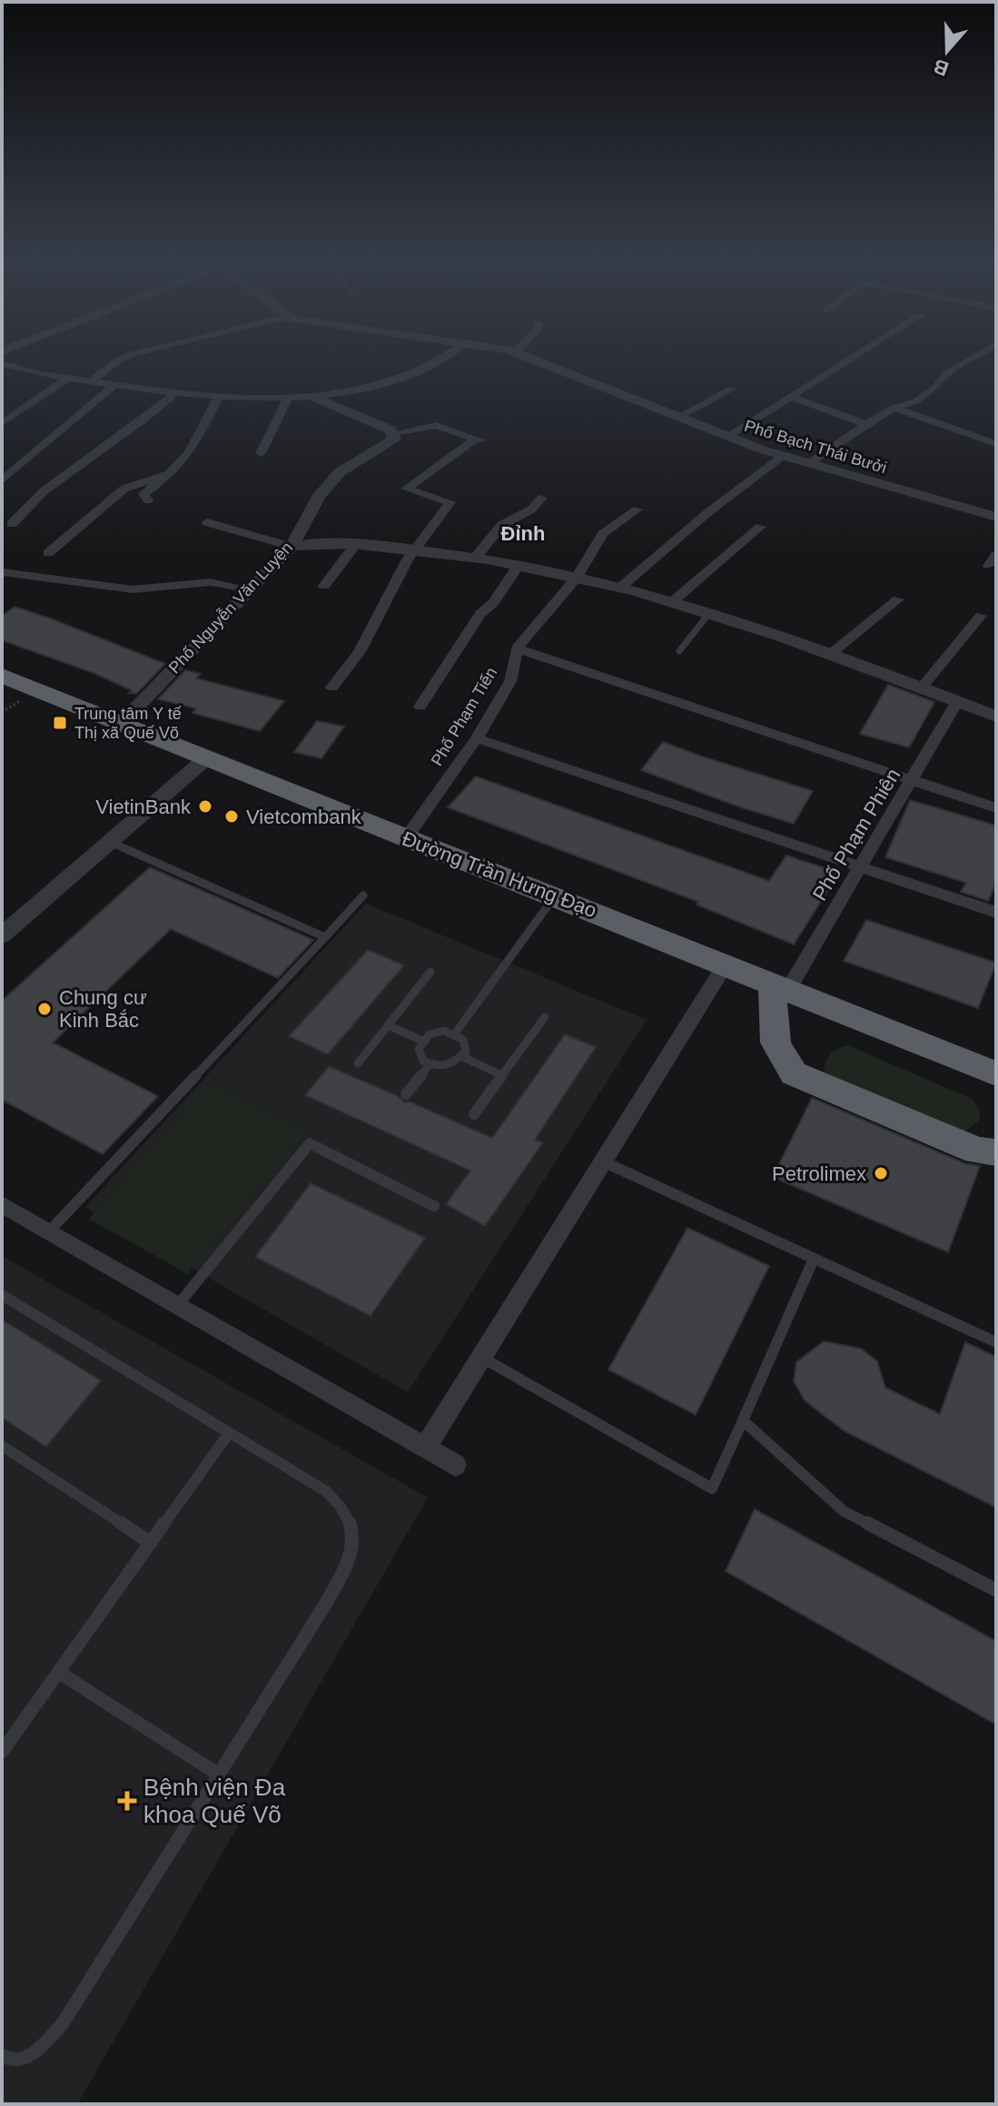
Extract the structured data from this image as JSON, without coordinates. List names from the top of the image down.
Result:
{
  "streets": {
    "highway": ["Đường Trần Hưng Đạo"],
    "street": [
      "Phố Bạch Thái Bưởi",
      "Phố Nguyễn Văn Luyện",
      "Phố Phạm Tiến",
      "Phố Phạm Phiên"
    ]
  },
  "crossings": [
    ["Phố Nguyễn Văn Luyện", "Đường Trần Hưng Đạo"],
    ["Phố Phạm Tiến", "Đường Trần Hưng Đạo"],
    ["Phố Phạm Phiên", "Đường Trần Hưng Đạo"]
  ],
  "districts": ["Đỉnh"],
  "places": {
    "transit": ["Trung tâm Y tế Thị xã Quế Võ"],
    "other": [
      "VietinBank",
      "Vietcombank",
      "Chung cư Kinh Bắc",
      "Petrolimex"
    ],
    "health": ["Bệnh viện Đa khoa Quế Võ"]
  },
  "north": "bottom"
}
